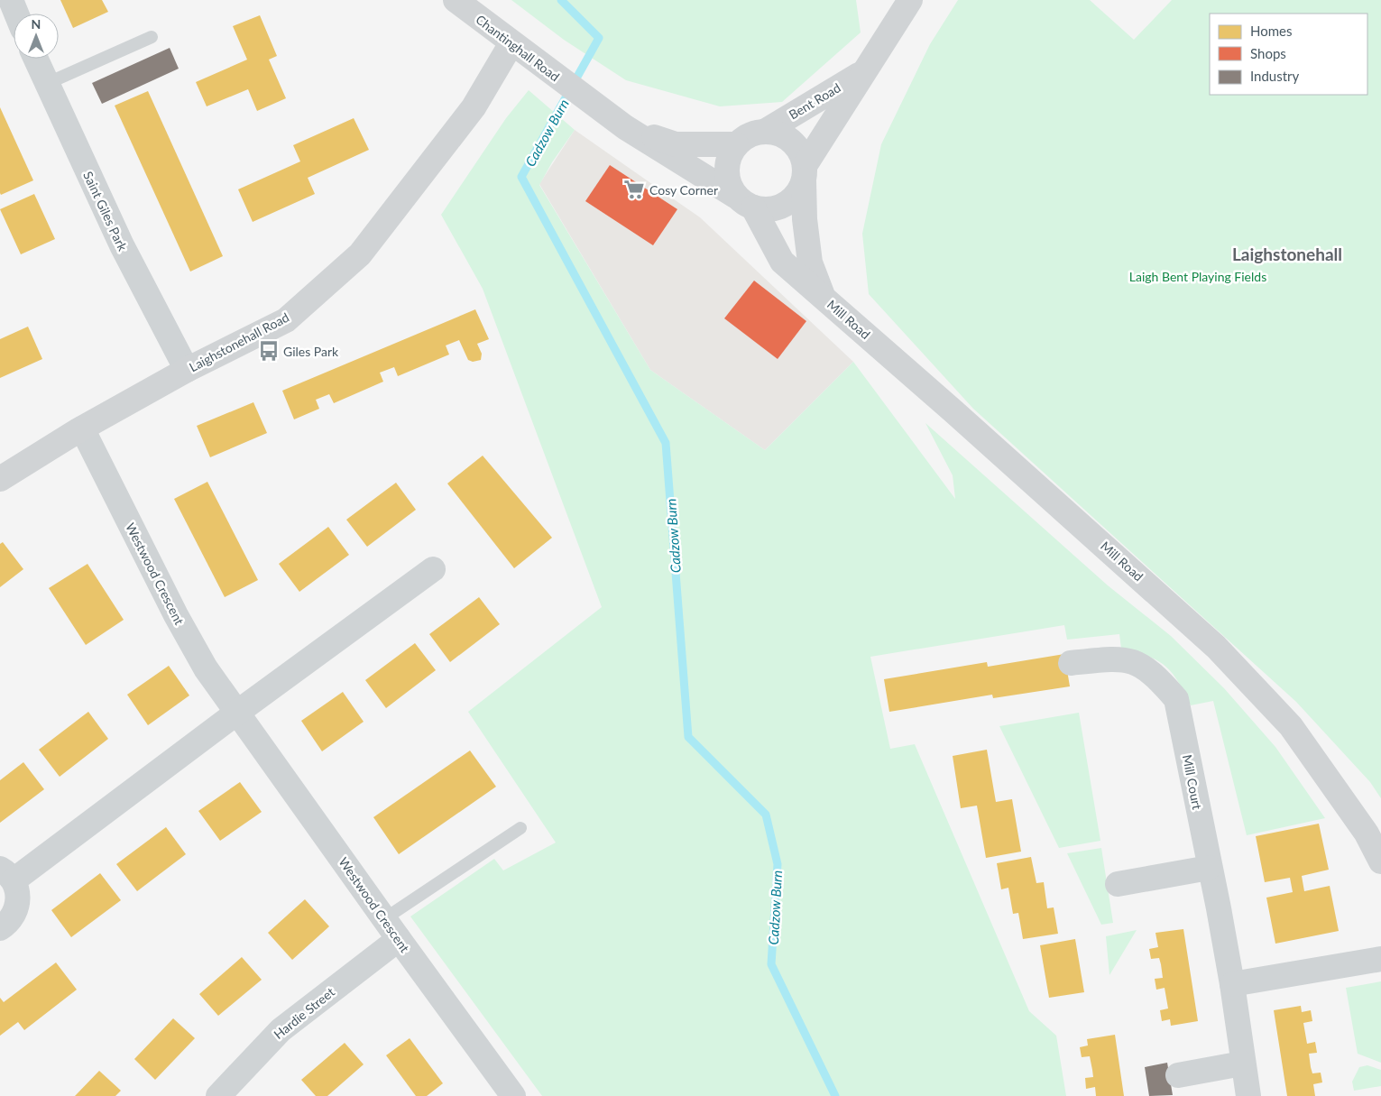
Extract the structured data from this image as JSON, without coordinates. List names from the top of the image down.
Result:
{
  "streets": {
    "main road": [
      "Chantinghall Road",
      "Bent Road",
      "Mill Road",
      "Laighstonehall Road"
    ],
    "street": [
      "Saint Giles Park",
      "Westwood Crescent",
      "Mill Court",
      "Hardie Street"
    ]
  },
  "crossings": [
    ["Chantinghall Road", "Bent Road"],
    ["Chantinghall Road", "Mill Road"],
    ["Chantinghall Road", "Laighstonehall Road"],
    ["Bent Road", "Mill Road"],
    ["Saint Giles Park", "Laighstonehall Road"],
    ["Laighstonehall Road", "Westwood Crescent"],
    ["Westwood Crescent", "Hardie Street"]
  ],
  "districts": ["Laighstonehall"],
  "water": ["Cadzow Burn"],
  "parks": ["Laigh Bent Playing Fields"],
  "places": {
    "supermarket": ["Cosy Corner"],
    "bus stop": ["Giles Park"]
  },
  "legend": ["Homes", "Shops", "Industry"],
  "north": "top"
}
